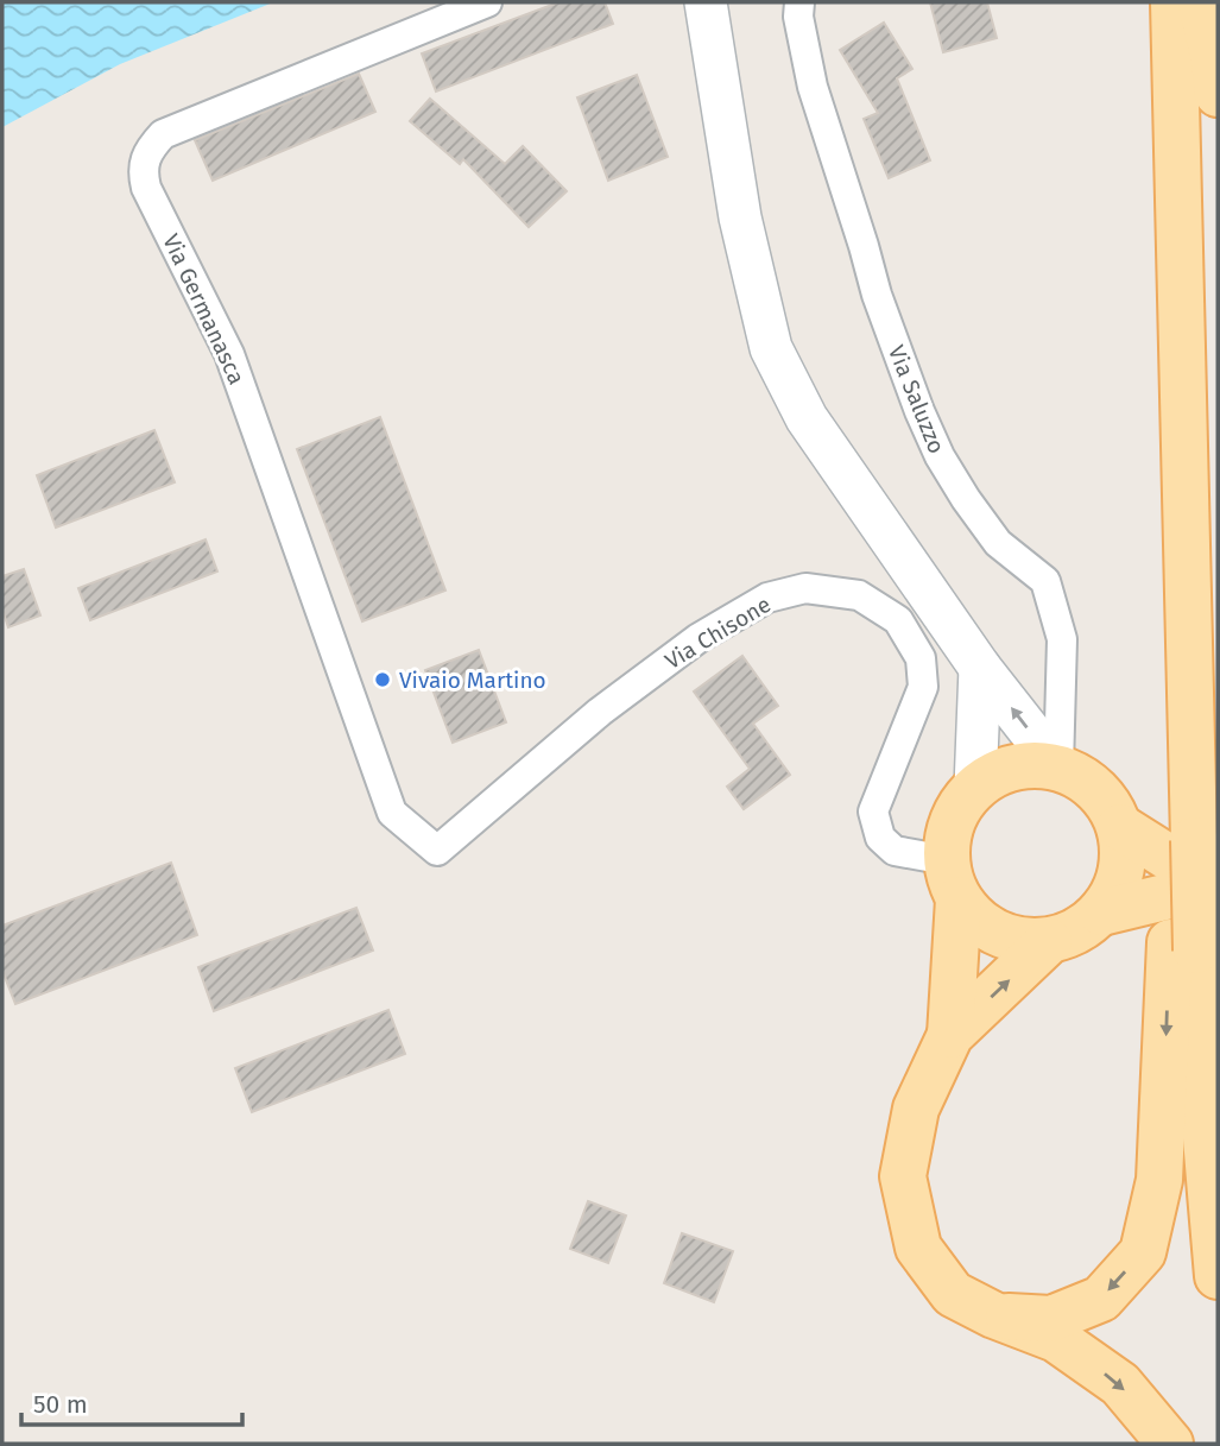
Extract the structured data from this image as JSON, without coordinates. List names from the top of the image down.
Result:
{
  "streets": {
    "street": ["Via Germanasca", "Via Saluzzo", "Via Chisone"]
  },
  "crossings": [
    ["Via Germanasca", "Via Chisone"],
    ["Via Saluzzo", "Via Chisone"]
  ],
  "places": ["Vivaio Martino"],
  "scale_bar": "50 m"
}
